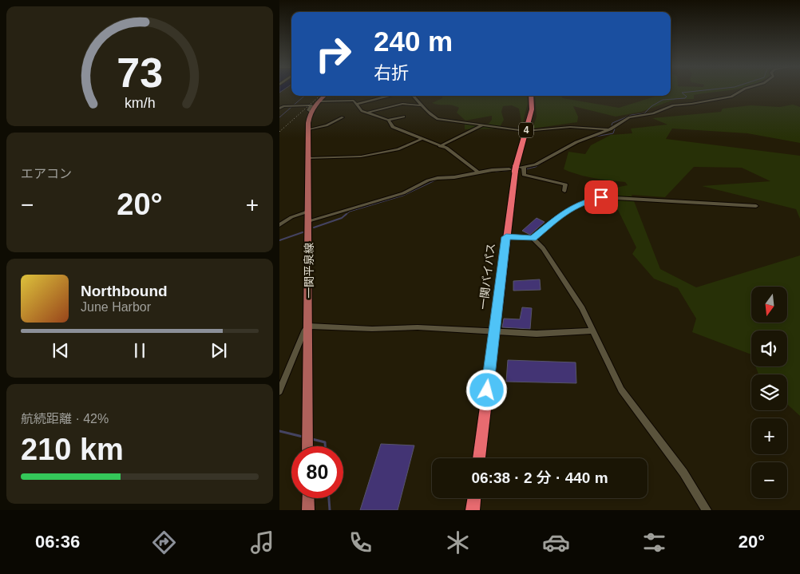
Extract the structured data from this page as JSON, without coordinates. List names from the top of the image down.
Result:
{
  "streets": {
    "highway": ["4", "一関バイパス"],
    "main road": ["一関平泉線"]
  },
  "north": "bottom",
  "page": {
    "turn": ["240 m", "右折"],
    "tile": [
      "エアコン",
      ["航続距離 · 42%", "210 km"]
    ],
    "heat": ["−", "20°", "+"],
    "song": ["Northbound", "June Harbor"],
    "map_buttons": ["+", "−"],
    "limit": "80",
    "trip": "06:38 · 2 分 · 440 m",
    "tabs": ["06:36", "20°"],
    "gauge": ["73", "km/h"]
  }
}
